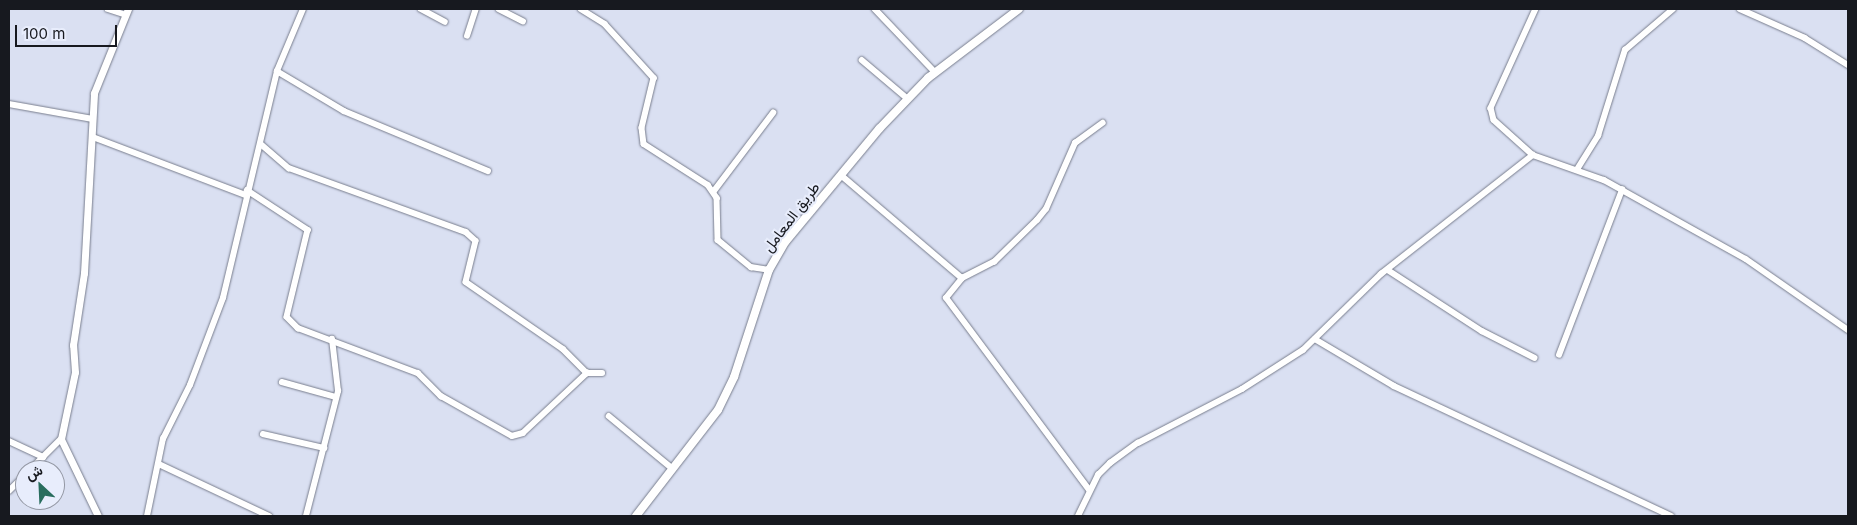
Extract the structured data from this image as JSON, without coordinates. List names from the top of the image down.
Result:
{
  "streets": {
    "main road": ["طريق المعامل"]
  },
  "scale_bar": "100 m",
  "north": "top left"
}
